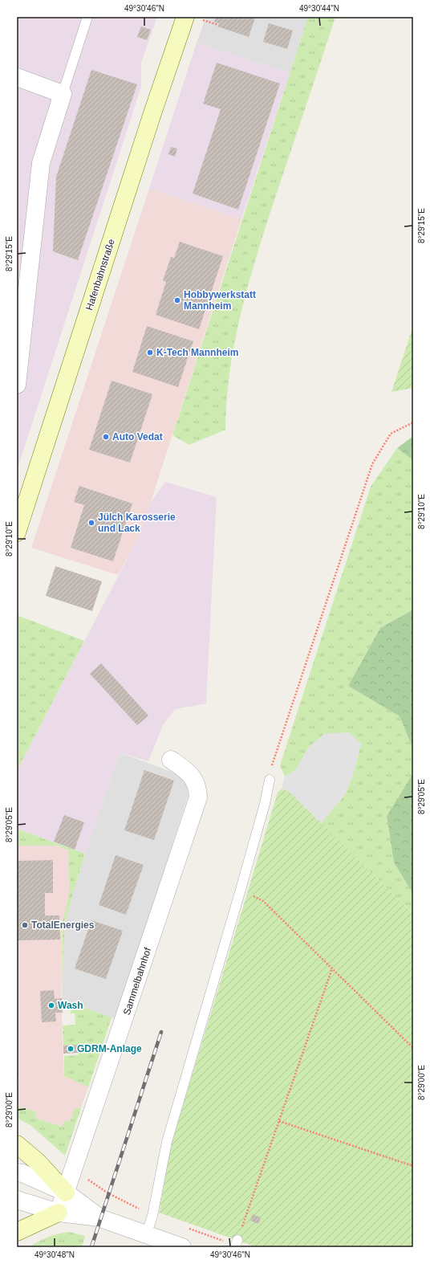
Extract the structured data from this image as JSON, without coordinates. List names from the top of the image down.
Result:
{
  "streets": {
    "main road": ["Hafenbahnstraße"],
    "street": ["Sammelbahnhof"]
  },
  "places": [
    "Hobbywerkstatt Mannheim",
    "K-Tech Mannheim",
    "Auto Vedat",
    "Jülch Karosserie und Lack",
    "TotalEnergies",
    "Wash",
    "GDRM-Anlage"
  ],
  "coordinates": [
    "49°30'46\"N",
    "49°30'44\"N",
    "8°29'15\"E",
    "8°29'10\"E",
    "8°29'05\"E",
    "8°29'00\"E",
    "49°30'48\"N"
  ]
}
